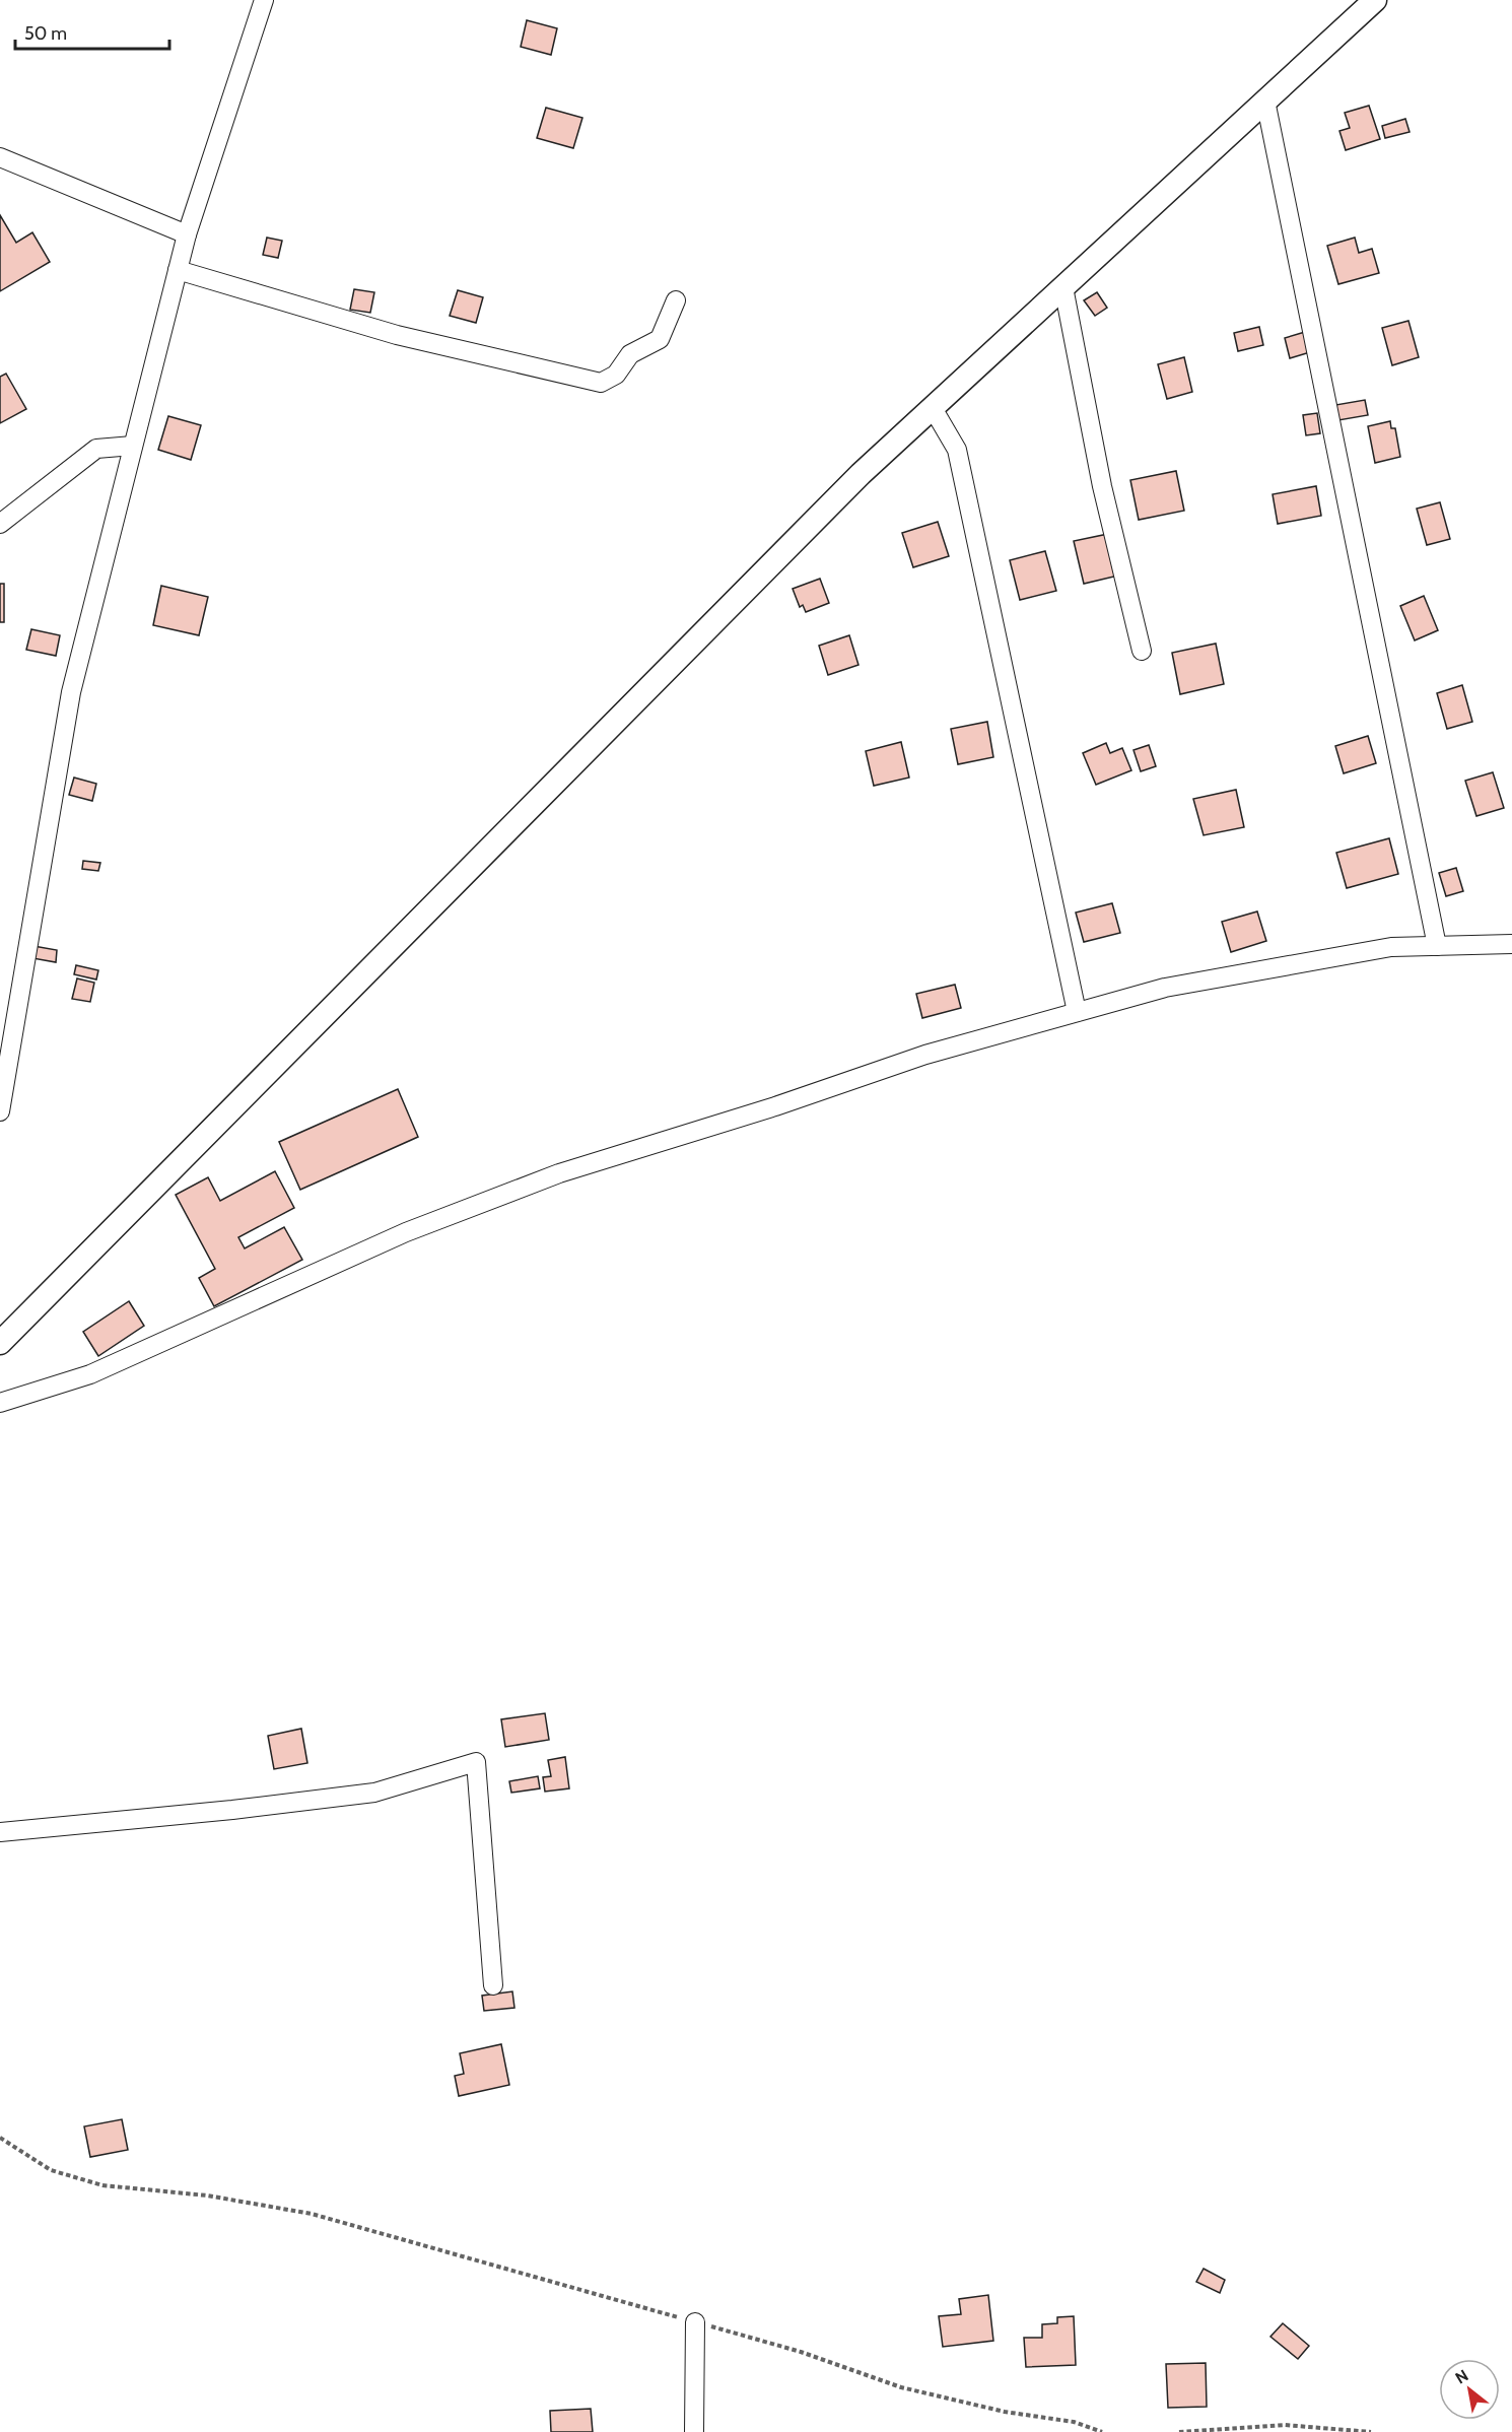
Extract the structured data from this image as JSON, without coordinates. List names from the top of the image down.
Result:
{
  "scale_bar": "50 m",
  "north": "top left"
}
